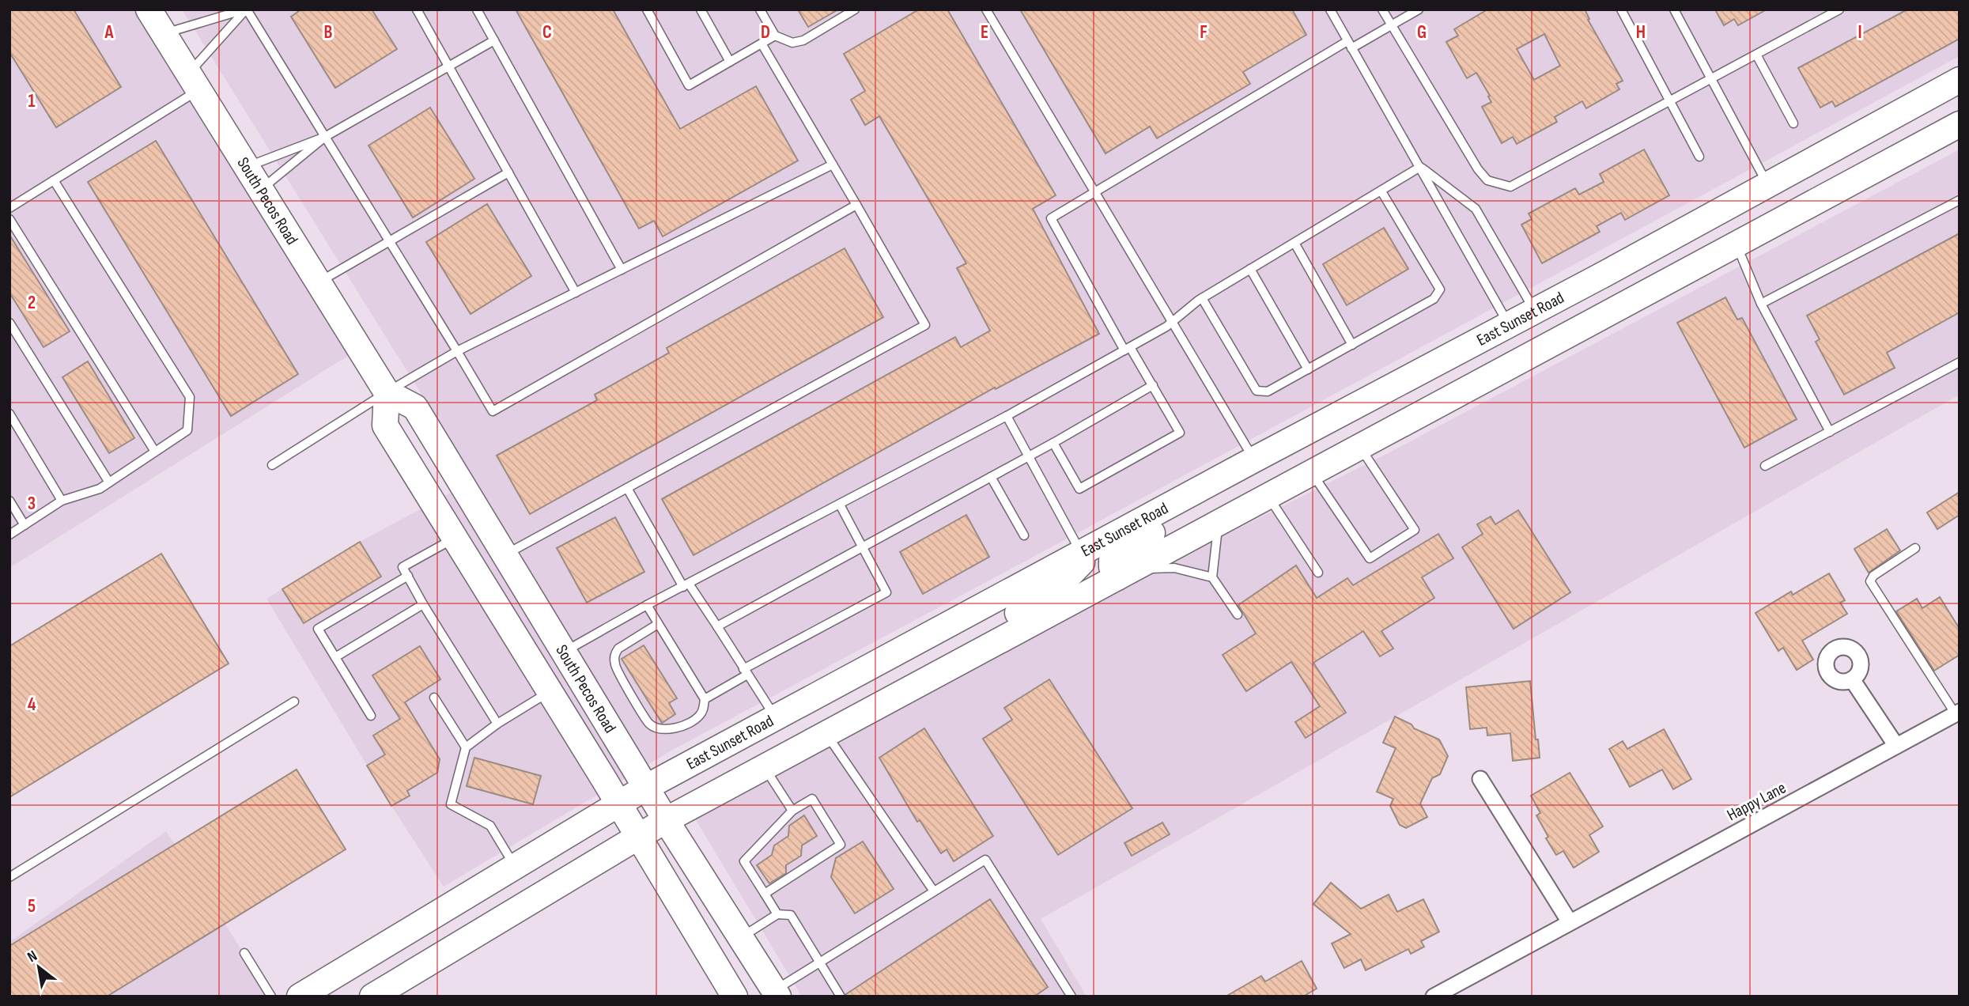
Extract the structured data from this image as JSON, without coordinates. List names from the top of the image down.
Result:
{
  "streets": {
    "main road": ["South Pecos Road", "East Sunset Road"],
    "street": ["Happy Lane"]
  },
  "crossings": [
    ["South Pecos Road", "East Sunset Road"]
  ],
  "north": "top left",
  "grid": {
    "columns": [
      "A",
      "B",
      "C",
      "D",
      "E",
      "F",
      "G",
      "H",
      "I"
    ],
    "rows": [
      "1",
      "2",
      "3",
      "4",
      "5"
    ]
  }
}
